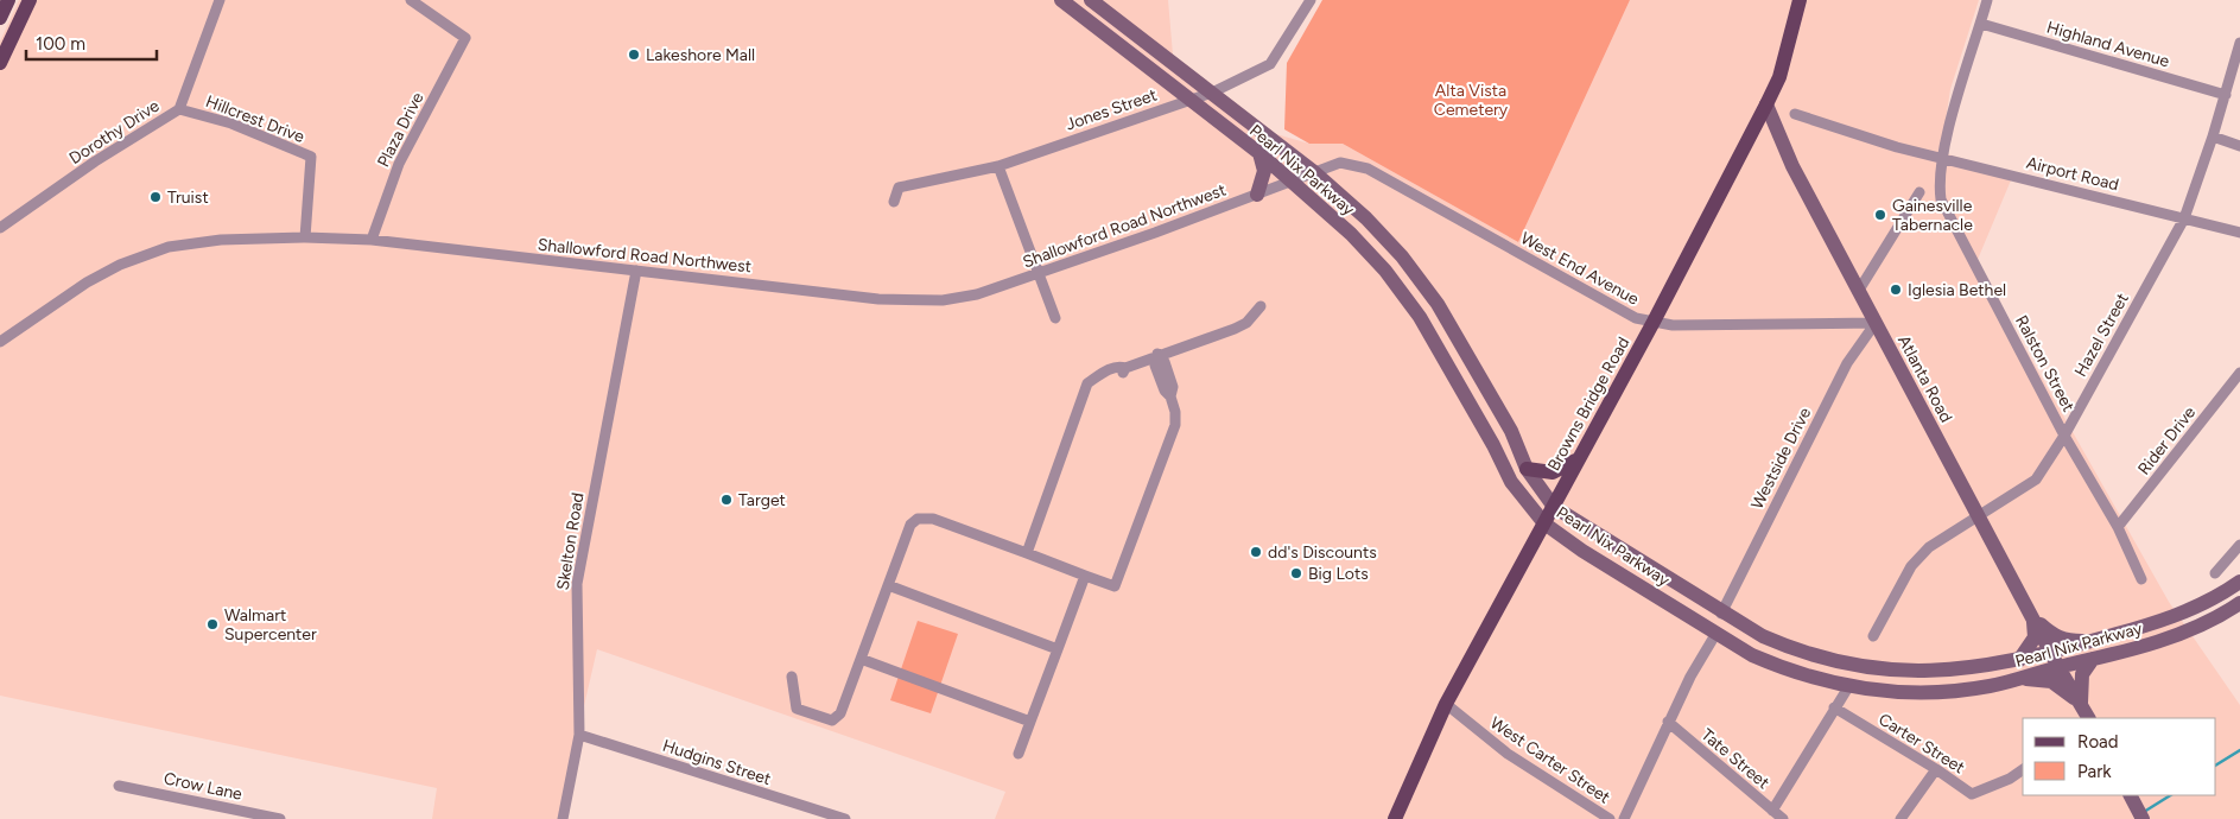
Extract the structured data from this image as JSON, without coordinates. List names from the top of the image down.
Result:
{
  "streets": {
    "main road": ["Pearl Nix Parkway", "Atlanta Road", "Browns Bridge Road"],
    "street": [
      "Highland Avenue",
      "Jones Street",
      "Hillcrest Drive",
      "Plaza Drive",
      "Dorothy Drive",
      "Airport Road",
      "Shallowford Road Northwest",
      "West End Avenue",
      "Hazel Street",
      "Ralston Street",
      "Rider Drive",
      "Westside Drive",
      "Skelton Road",
      "Carter Street",
      "Tate Street",
      "West Carter Street",
      "Hudgins Street",
      "Crow Lane"
    ]
  },
  "crossings": [
    ["Highland Avenue", "Hazel Street"],
    ["Highland Avenue", "Ralston Street"],
    ["Jones Street", "Pearl Nix Parkway"],
    ["Hillcrest Drive", "Dorothy Drive"],
    ["Hillcrest Drive", "Shallowford Road Northwest"],
    ["Plaza Drive", "Shallowford Road Northwest"],
    ["Pearl Nix Parkway", "Shallowford Road Northwest"],
    ["Pearl Nix Parkway", "West End Avenue"],
    ["Pearl Nix Parkway", "Atlanta Road"],
    ["Pearl Nix Parkway", "Browns Bridge Road"],
    ["Pearl Nix Parkway", "Westside Drive"],
    ["Airport Road", "Hazel Street"],
    ["Airport Road", "Ralston Street"],
    ["Shallowford Road Northwest", "West End Avenue"],
    ["Shallowford Road Northwest", "Skelton Road"],
    ["West End Avenue", "Atlanta Road"],
    ["West End Avenue", "Browns Bridge Road"],
    ["West End Avenue", "Westside Drive"],
    ["Hazel Street", "Ralston Street"],
    ["Hazel Street", "Atlanta Road"],
    ["Ralston Street", "Rider Drive"],
    ["Atlanta Road", "Browns Bridge Road"],
    ["Atlanta Road", "Westside Drive"],
    ["Browns Bridge Road", "West Carter Street"],
    ["Skelton Road", "Hudgins Street"]
  ],
  "parks": ["Alta Vista Cemetery"],
  "places": [
    "Lakeshore Mall",
    "Truist",
    "Gainesville Tabernacle",
    "Iglesia Bethel",
    "Target",
    "dd's Discounts",
    "Big Lots",
    "Walmart Supercenter"
  ],
  "legend": ["Road", "Park"],
  "scale_bar": "100 m"
}
